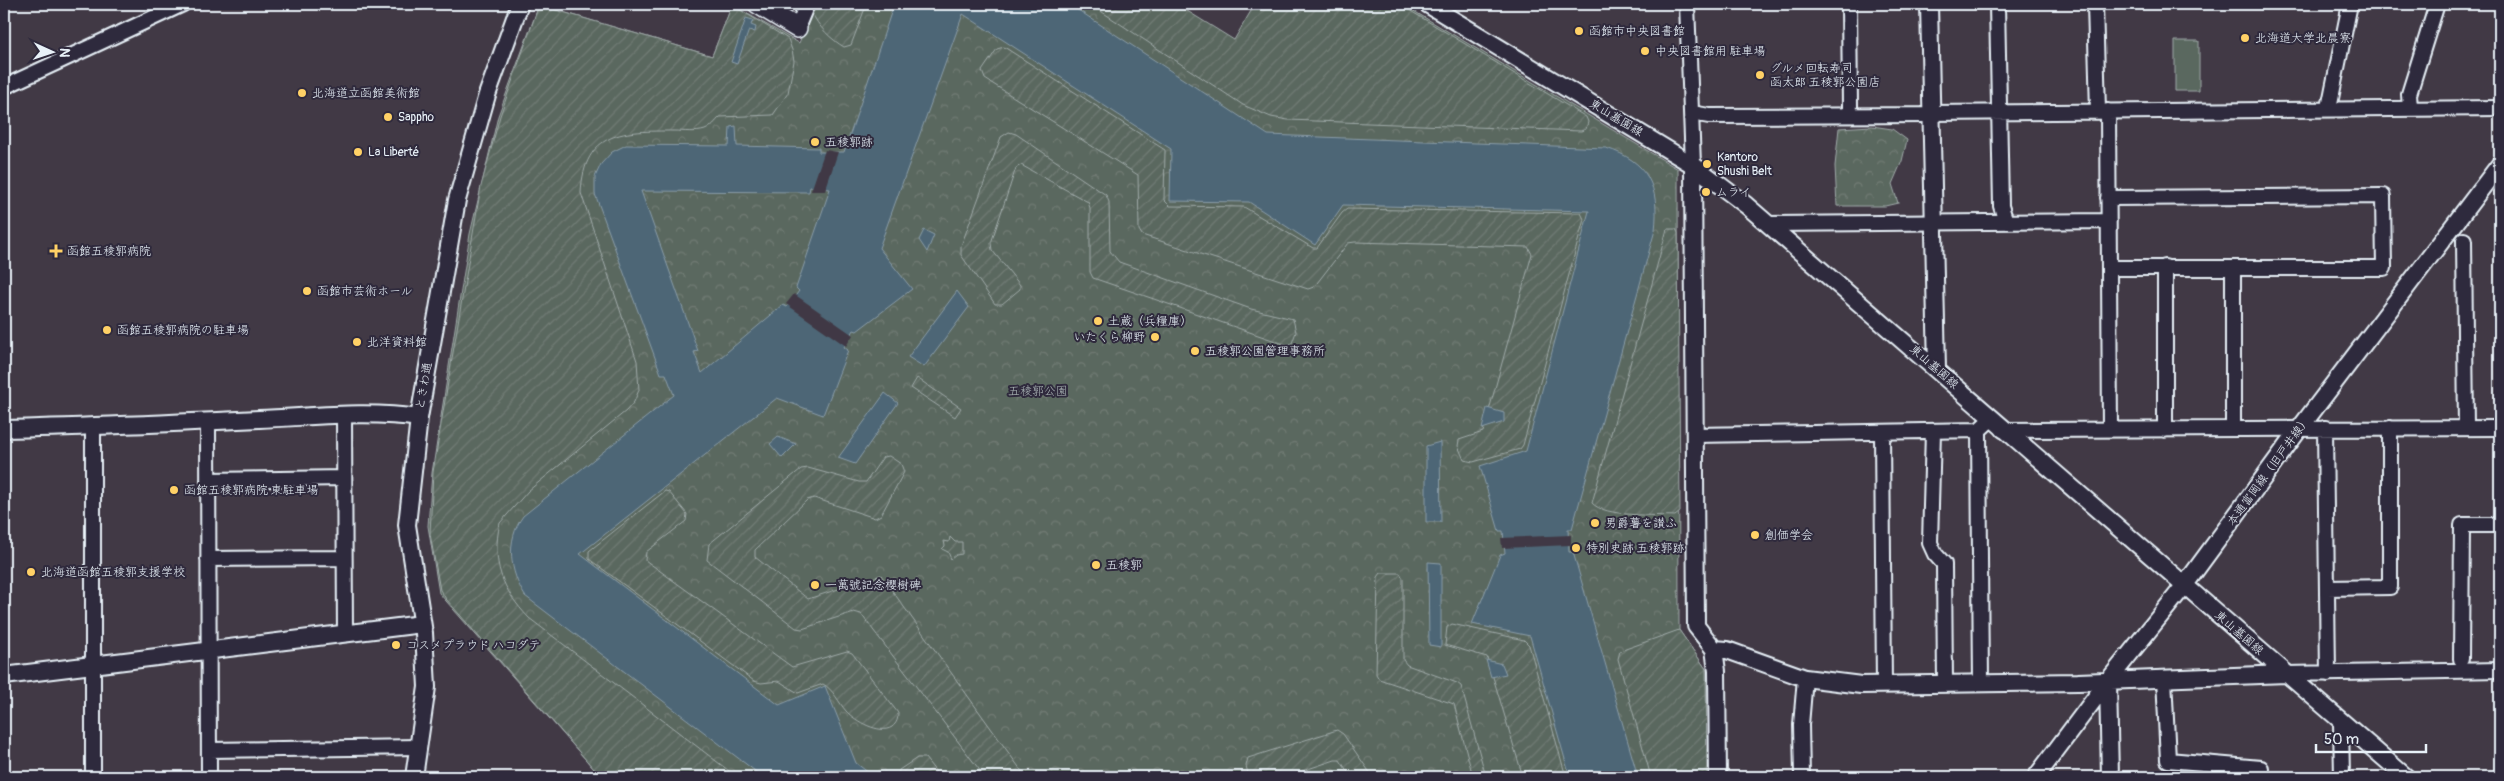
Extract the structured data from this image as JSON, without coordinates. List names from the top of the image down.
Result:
{
  "streets": {
    "street": ["東山墓園線", "ときわ通", "本通富岡線（旧戸井線）"]
  },
  "crossings": [
    ["東山墓園線", "本通富岡線（旧戸井線）"]
  ],
  "parks": ["五稜郭公園"],
  "places": {
    "other": [
      "函館市中央図書館",
      "北海道大学北晨寮",
      "中央図書館用 駐車場",
      "グルメ回転寿司 函太郎 五稜郭公園店",
      "北海道立函館美術館",
      "Sappho",
      "五稜郭跡",
      "La Liberté",
      "Kantoro Shushi Belt",
      "ムライ",
      "函館市芸術ホール",
      "土蔵（兵糧庫）",
      "函館五稜郭病院の駐車場",
      "いたくら柳野",
      "北洋資料館",
      "五稜郭公園管理事務所",
      "函館五稜郭病院 東駐車場",
      "男爵薯を讃ふ",
      "創価学会",
      "特別史跡 五稜郭跡",
      "五稜郭",
      "北海道函館五稜郭支援学校",
      "一萬號記念櫻樹碑",
      "コスメプラウド ハコダテ"
    ],
    "health": ["函館五稜郭病院"]
  },
  "scale_bar": "50 m",
  "north": "right"
}
